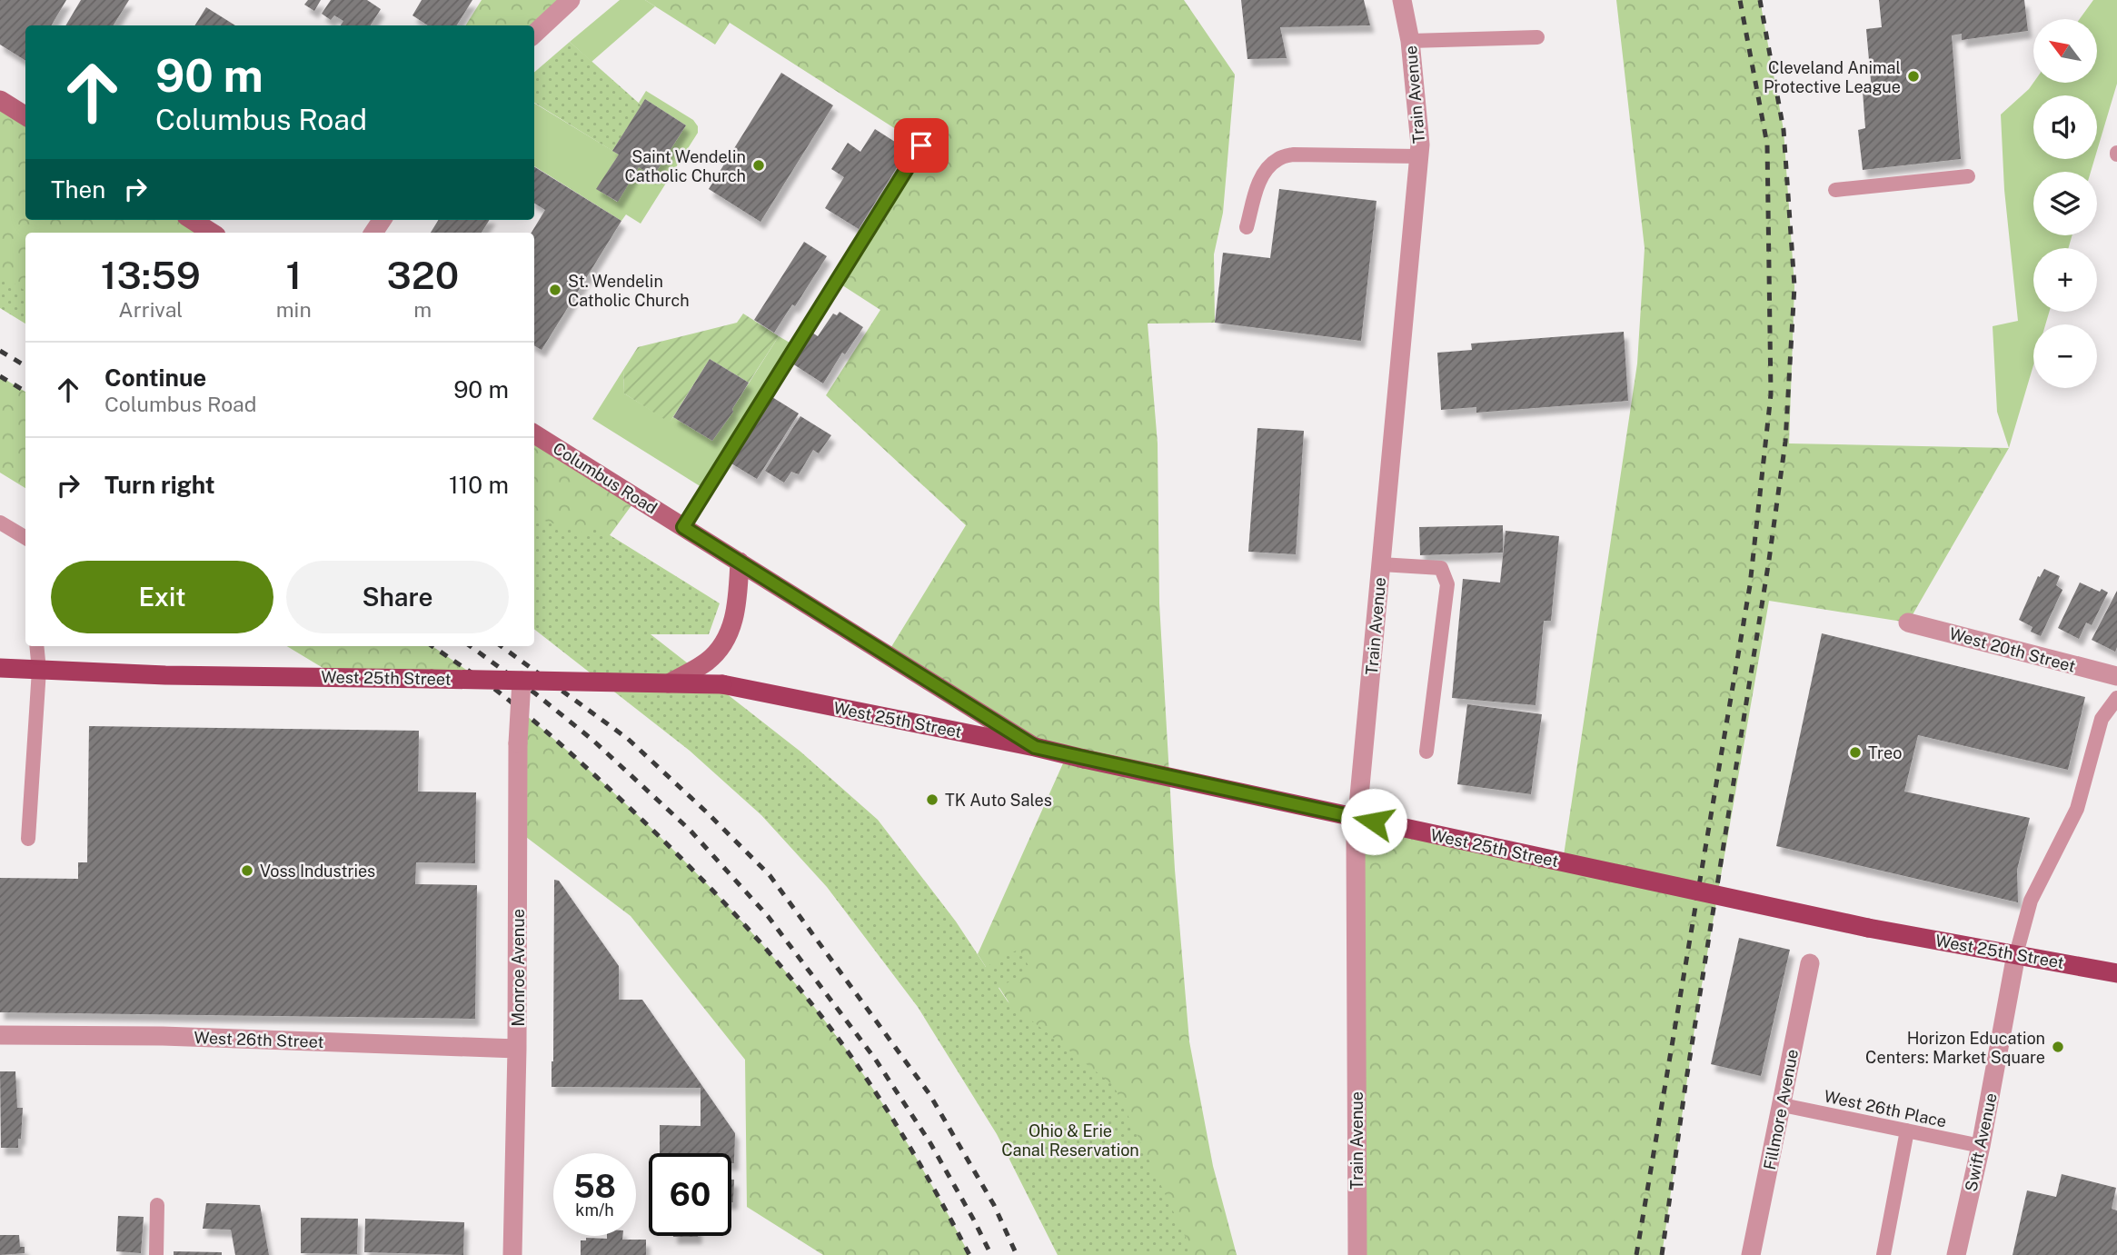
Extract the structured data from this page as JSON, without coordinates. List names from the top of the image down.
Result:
{
  "streets": {
    "main road": ["West 25th Street"],
    "street": [
      "Train Avenue",
      "Columbus Road",
      "West 20th Street",
      "Monroe Avenue",
      "West 26th Street",
      "Fillmore Avenue",
      "Swift Avenue"
    ],
    "lane": ["West 26th Place"]
  },
  "crossings": [
    ["Columbus Road", "West 25th Street"],
    ["West 25th Street", "Monroe Avenue"],
    ["West 25th Street", "Swift Avenue"],
    ["Monroe Avenue", "West 26th Street"],
    ["West 26th Place", "Fillmore Avenue"],
    ["West 26th Place", "Swift Avenue"]
  ],
  "parks": ["Ohio & Erie Canal Reservation"],
  "places": [
    "Cleveland Animal Protective League",
    "Saint Wendelin Catholic Church",
    "St. Wendelin Catholic Church",
    "Treo",
    "TK Auto Sales",
    "Voss Industries",
    "Horizon Education Centers: Market Square"
  ],
  "north": "top left",
  "page": {
    "map_buttons": ["+", "−"],
    "turn": ["90 m", "Columbus Road"],
    "then": "Then",
    "eta": [
      "13:59",
      "Arrival",
      "1",
      "min",
      "320",
      "m"
    ],
    "list": [
      {
        "name": "Continue",
        "note": "Columbus Road",
        "value": "90 m"
      },
      {
        "name": "Turn right",
        "value": "110 m"
      }
    ],
    "buttons": ["Exit", "Share"],
    "speed": "58 km/h",
    "limit": "60"
  }
}
